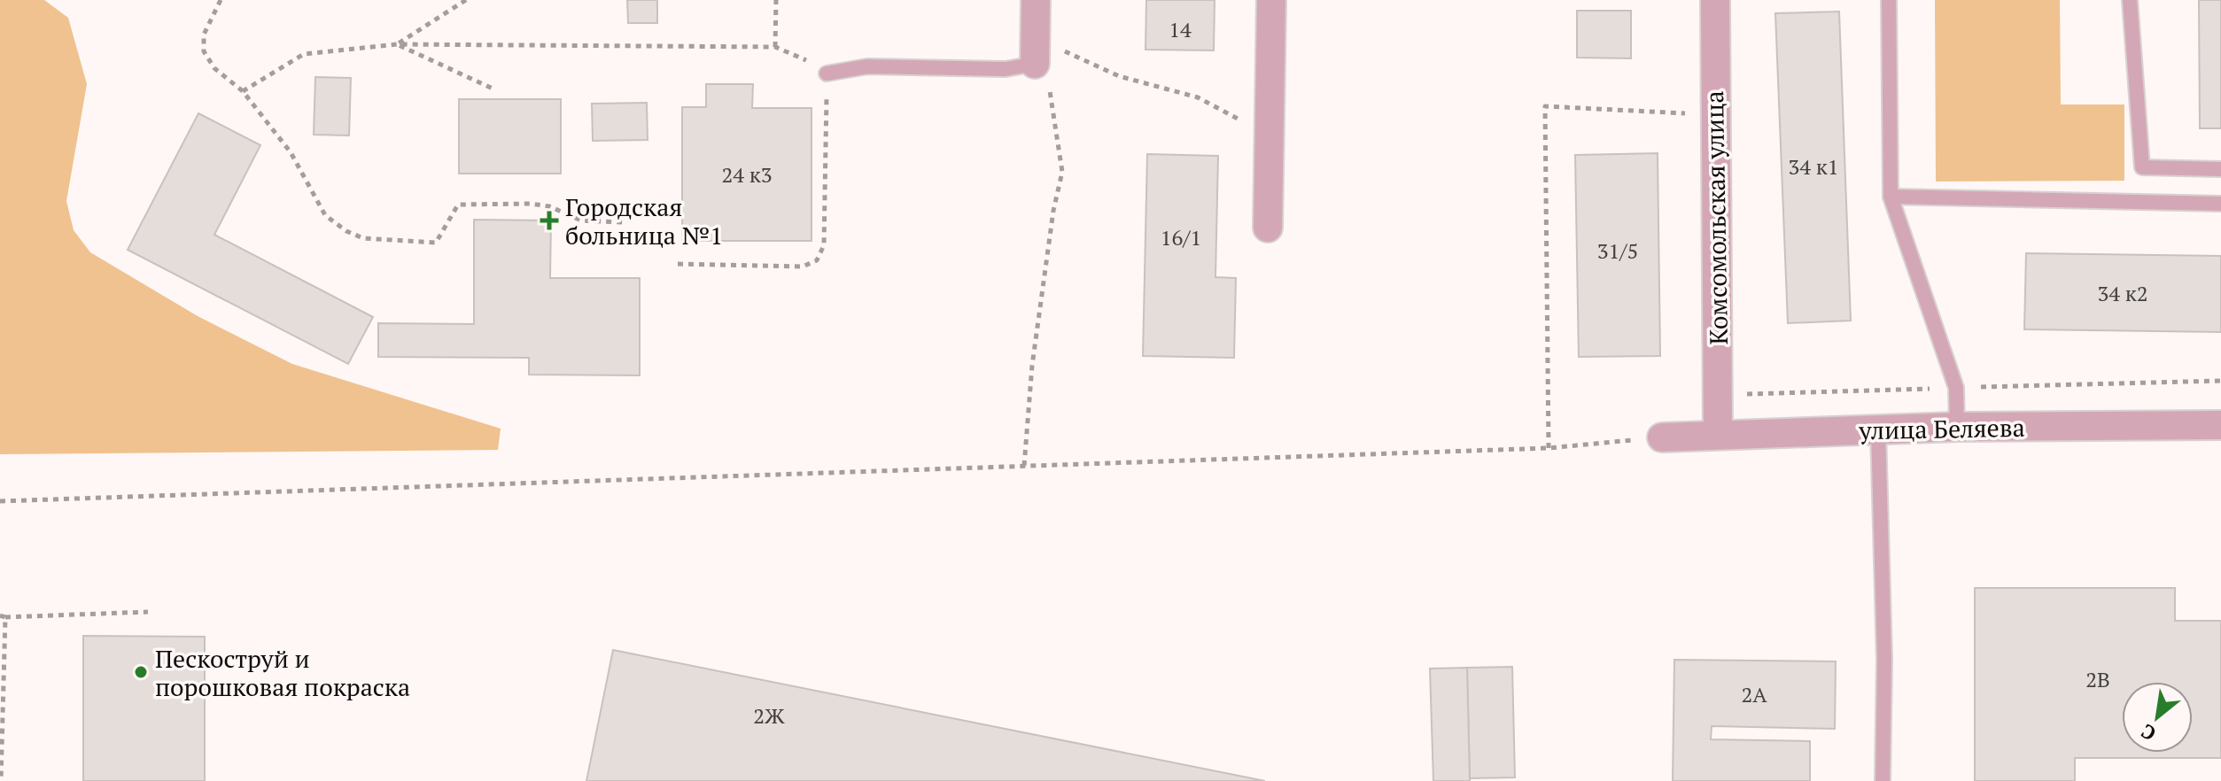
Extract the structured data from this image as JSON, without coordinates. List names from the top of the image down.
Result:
{
  "streets": {
    "street": ["Комсомольская улица", "улица Беляева"]
  },
  "crossings": [
    ["Комсомольская улица", "улица Беляева"]
  ],
  "places": {
    "health": ["Городская больница №1"],
    "other": ["Пескоструй и порошковая покраска"]
  },
  "house_numbers": [
    "14",
    "34 к1",
    "24 к3",
    "16/1",
    "31/5",
    "34 к2",
    "2В",
    "2А",
    "2Ж"
  ],
  "north": "bottom left"
}
